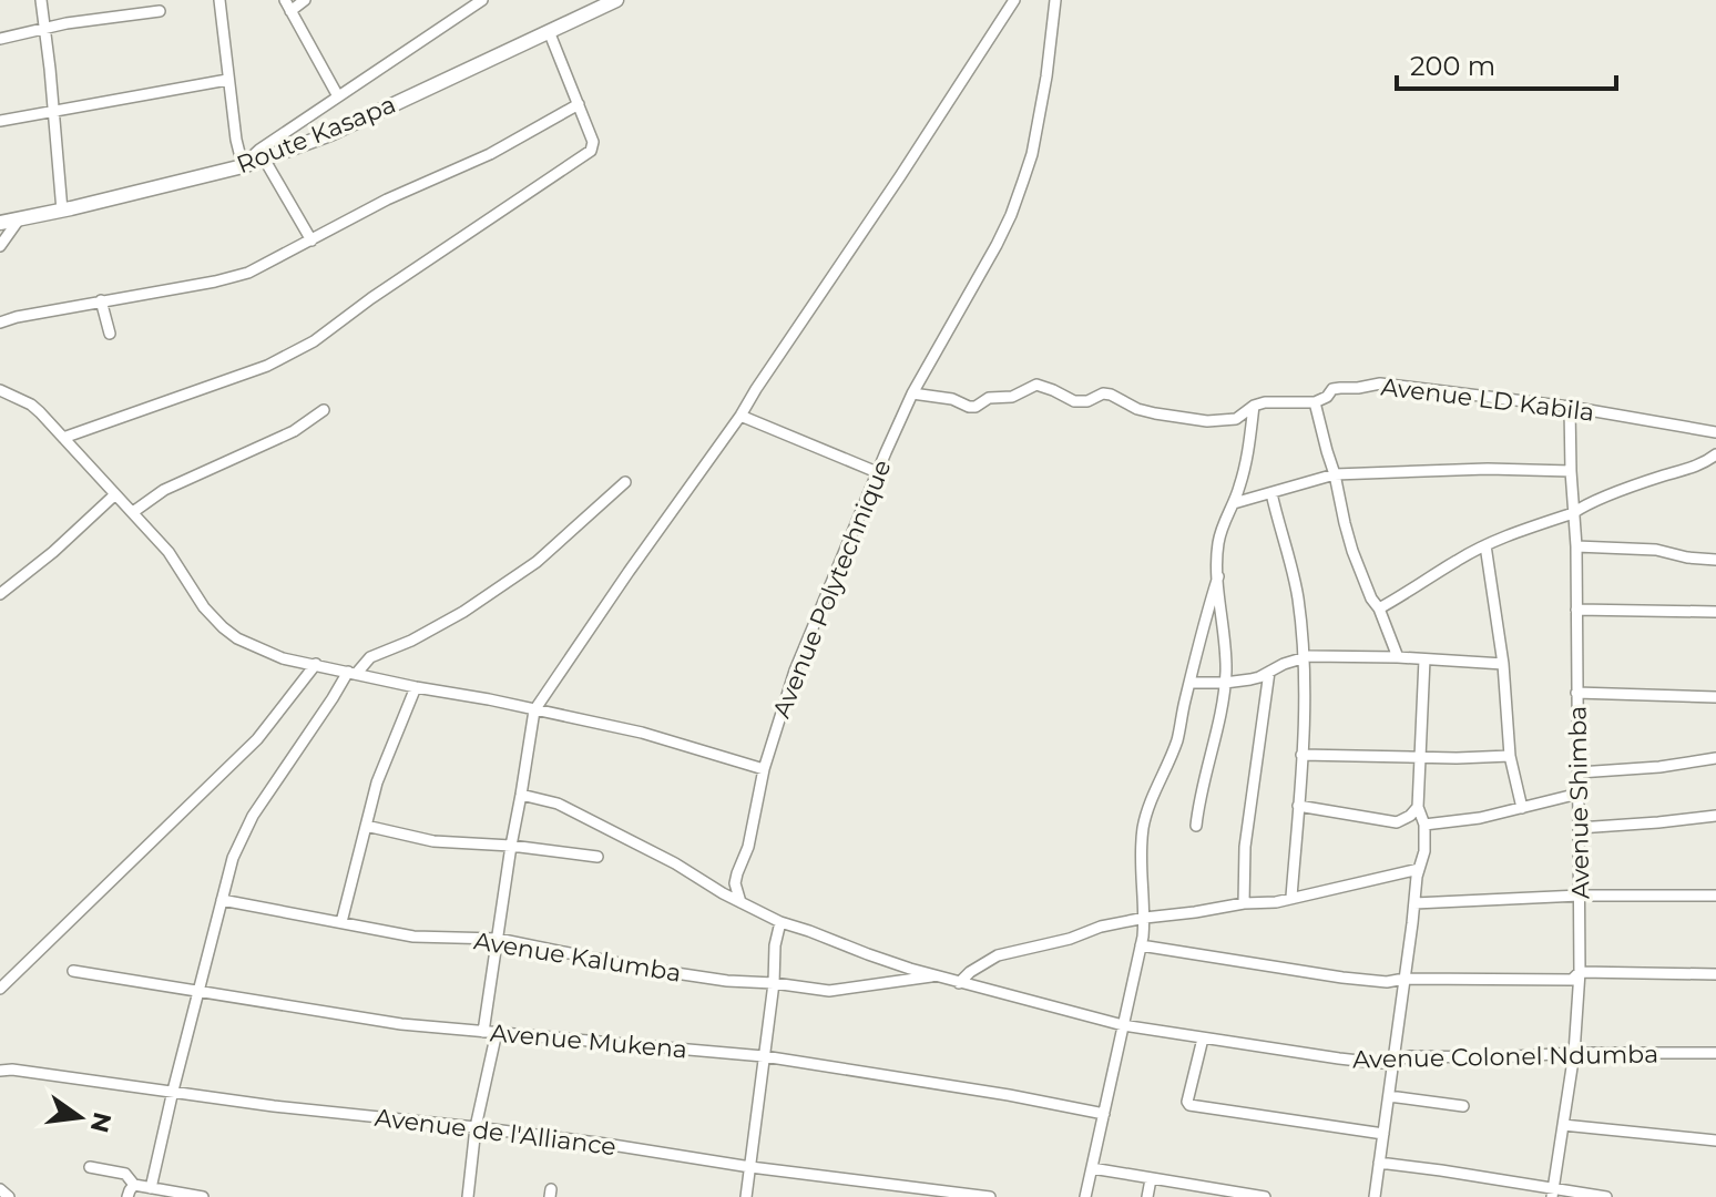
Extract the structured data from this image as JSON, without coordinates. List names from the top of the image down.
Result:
{
  "streets": {
    "main road": ["Route Kasapa"],
    "street": [
      "Avenue LD Kabila",
      "Avenue Polytechnique",
      "Avenue Shimba",
      "Avenue Kalumba",
      "Avenue Mukena",
      "Avenue Colonel Ndumba",
      "Avenue de l'Alliance"
    ]
  },
  "crossings": [
    ["Avenue LD Kabila", "Avenue Polytechnique"],
    ["Avenue LD Kabila", "Avenue Shimba"],
    ["Avenue Polytechnique", "Avenue Colonel Ndumba"],
    ["Avenue Shimba", "Avenue Colonel Ndumba"],
    ["Avenue Kalumba", "Avenue Colonel Ndumba"]
  ],
  "scale_bar": "200 m",
  "north": "right"
}
